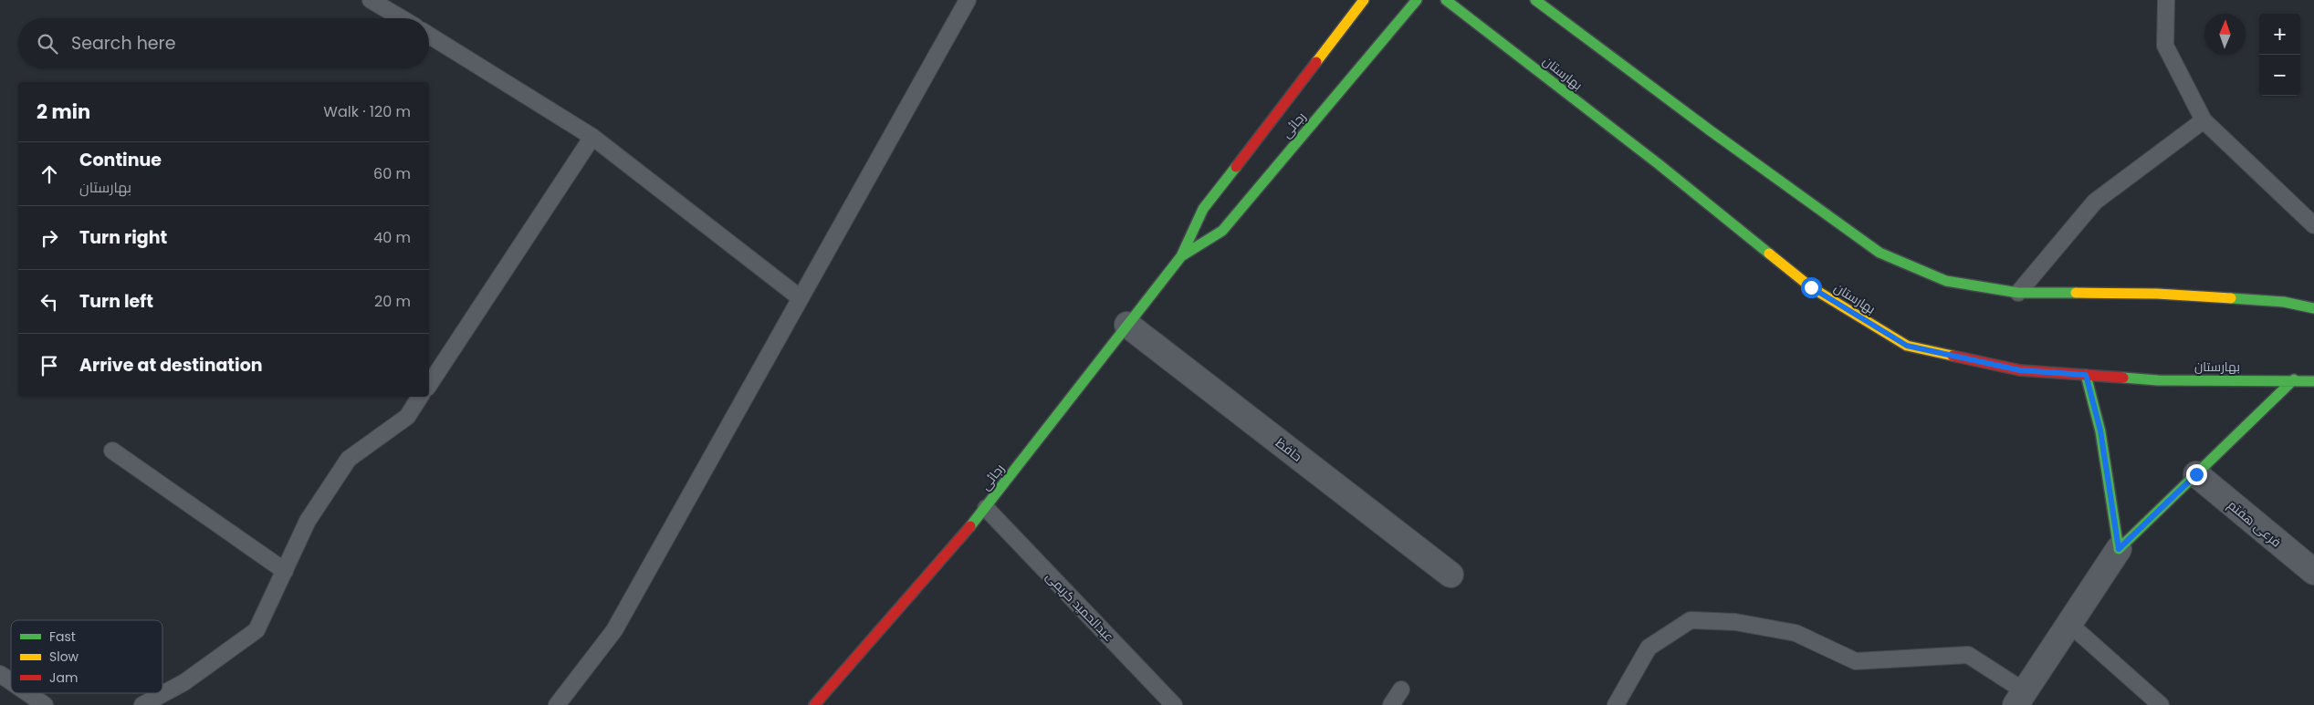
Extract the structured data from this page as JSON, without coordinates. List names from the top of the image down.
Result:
{
  "streets": {
    "street": [
      "بهارستان",
      "رجائی",
      "حافظ",
      "فرعی هفتم"
    ],
    "lane": ["عبدالحمید کریمی"]
  },
  "crossings": [
    ["رجائی", "حافظ"],
    ["رجائی", "عبدالحمید کریمی"]
  ],
  "legend": ["Fast", "Slow", "Jam"],
  "north": "top",
  "page": {
    "map_buttons": ["+", "−"],
    "search": "Search here",
    "heading": ["2 min", "Walk · 120 m"],
    "list": [
      ["Continue", "بهارستان", "60 m"],
      ["Turn right", "40 m"],
      ["Turn left", "20 m"],
      "Arrive at destination"
    ]
  }
}
